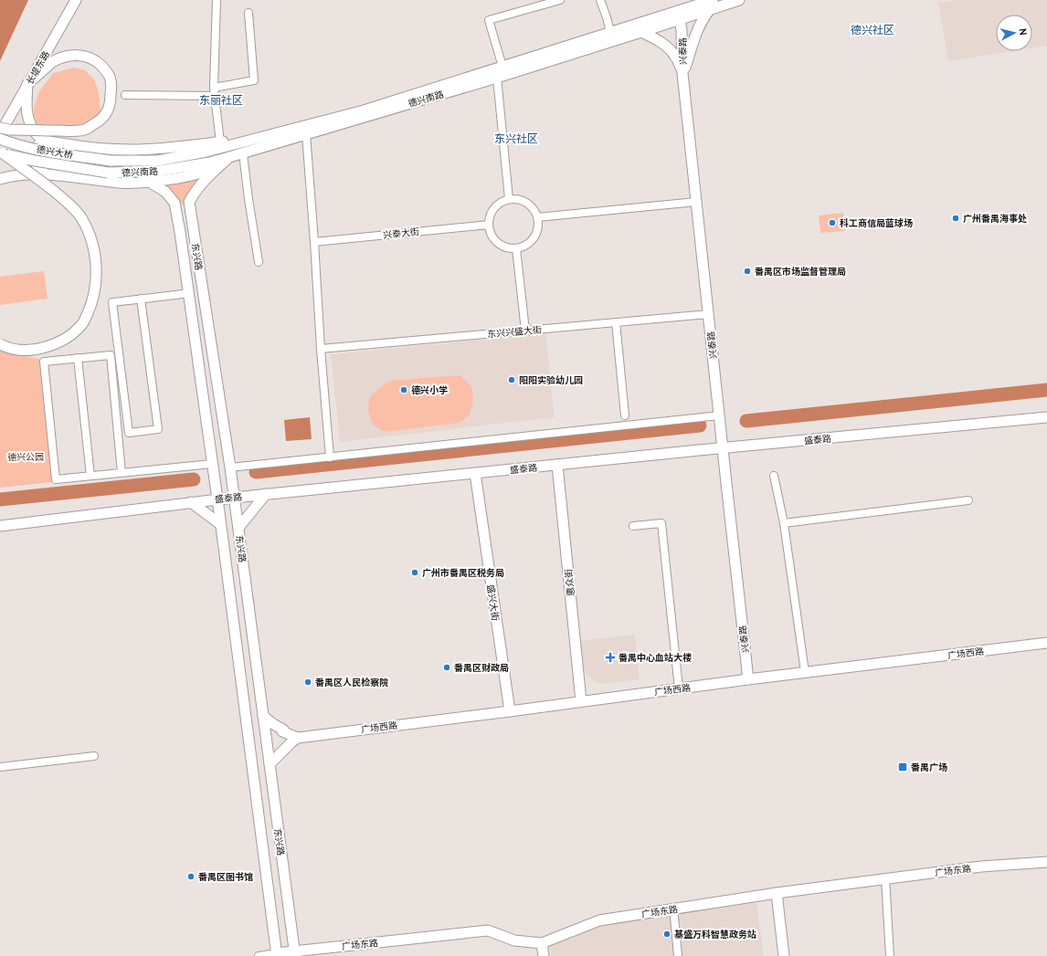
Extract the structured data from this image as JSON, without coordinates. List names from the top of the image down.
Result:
{
  "streets": {
    "main road": [
      "兴泰路",
      "长堤东路",
      "德兴南路",
      "德兴大桥",
      "东兴路",
      "盛泰路",
      "惠众街",
      "盛兴大街",
      "广场西路",
      "广场东路"
    ],
    "street": ["兴泰大街", "东兴兴盛大街"]
  },
  "crossings": [
    ["兴泰路", "德兴南路"],
    ["兴泰路", "东兴兴盛大街"],
    ["兴泰路", "盛泰路"],
    ["兴泰路", "广场西路"],
    ["长堤东路", "德兴大桥"],
    ["德兴南路", "德兴大桥"],
    ["德兴南路", "东兴路"],
    ["东兴路", "盛泰路"],
    ["东兴路", "广场东路"],
    ["盛泰路", "惠众街"],
    ["盛泰路", "盛兴大街"],
    ["惠众街", "广场西路"],
    ["盛兴大街", "广场西路"]
  ],
  "districts": ["德兴社区", "东丽社区", "东兴社区"],
  "parks": ["德兴公园"],
  "places": {
    "other": [
      "广州番禺海事处",
      "科工商信局蓝球场",
      "番禺区市场监督管理局",
      "阳阳实验幼儿园",
      "德兴小学",
      "广州市番禺区税务局",
      "番禺区财政局",
      "番禺区人民检察院",
      "番禺区图书馆",
      "基盛万科智慧政务站"
    ],
    "health": ["番禺中心血站大楼"],
    "transit": ["番禺广场"]
  },
  "north": "right"
}
